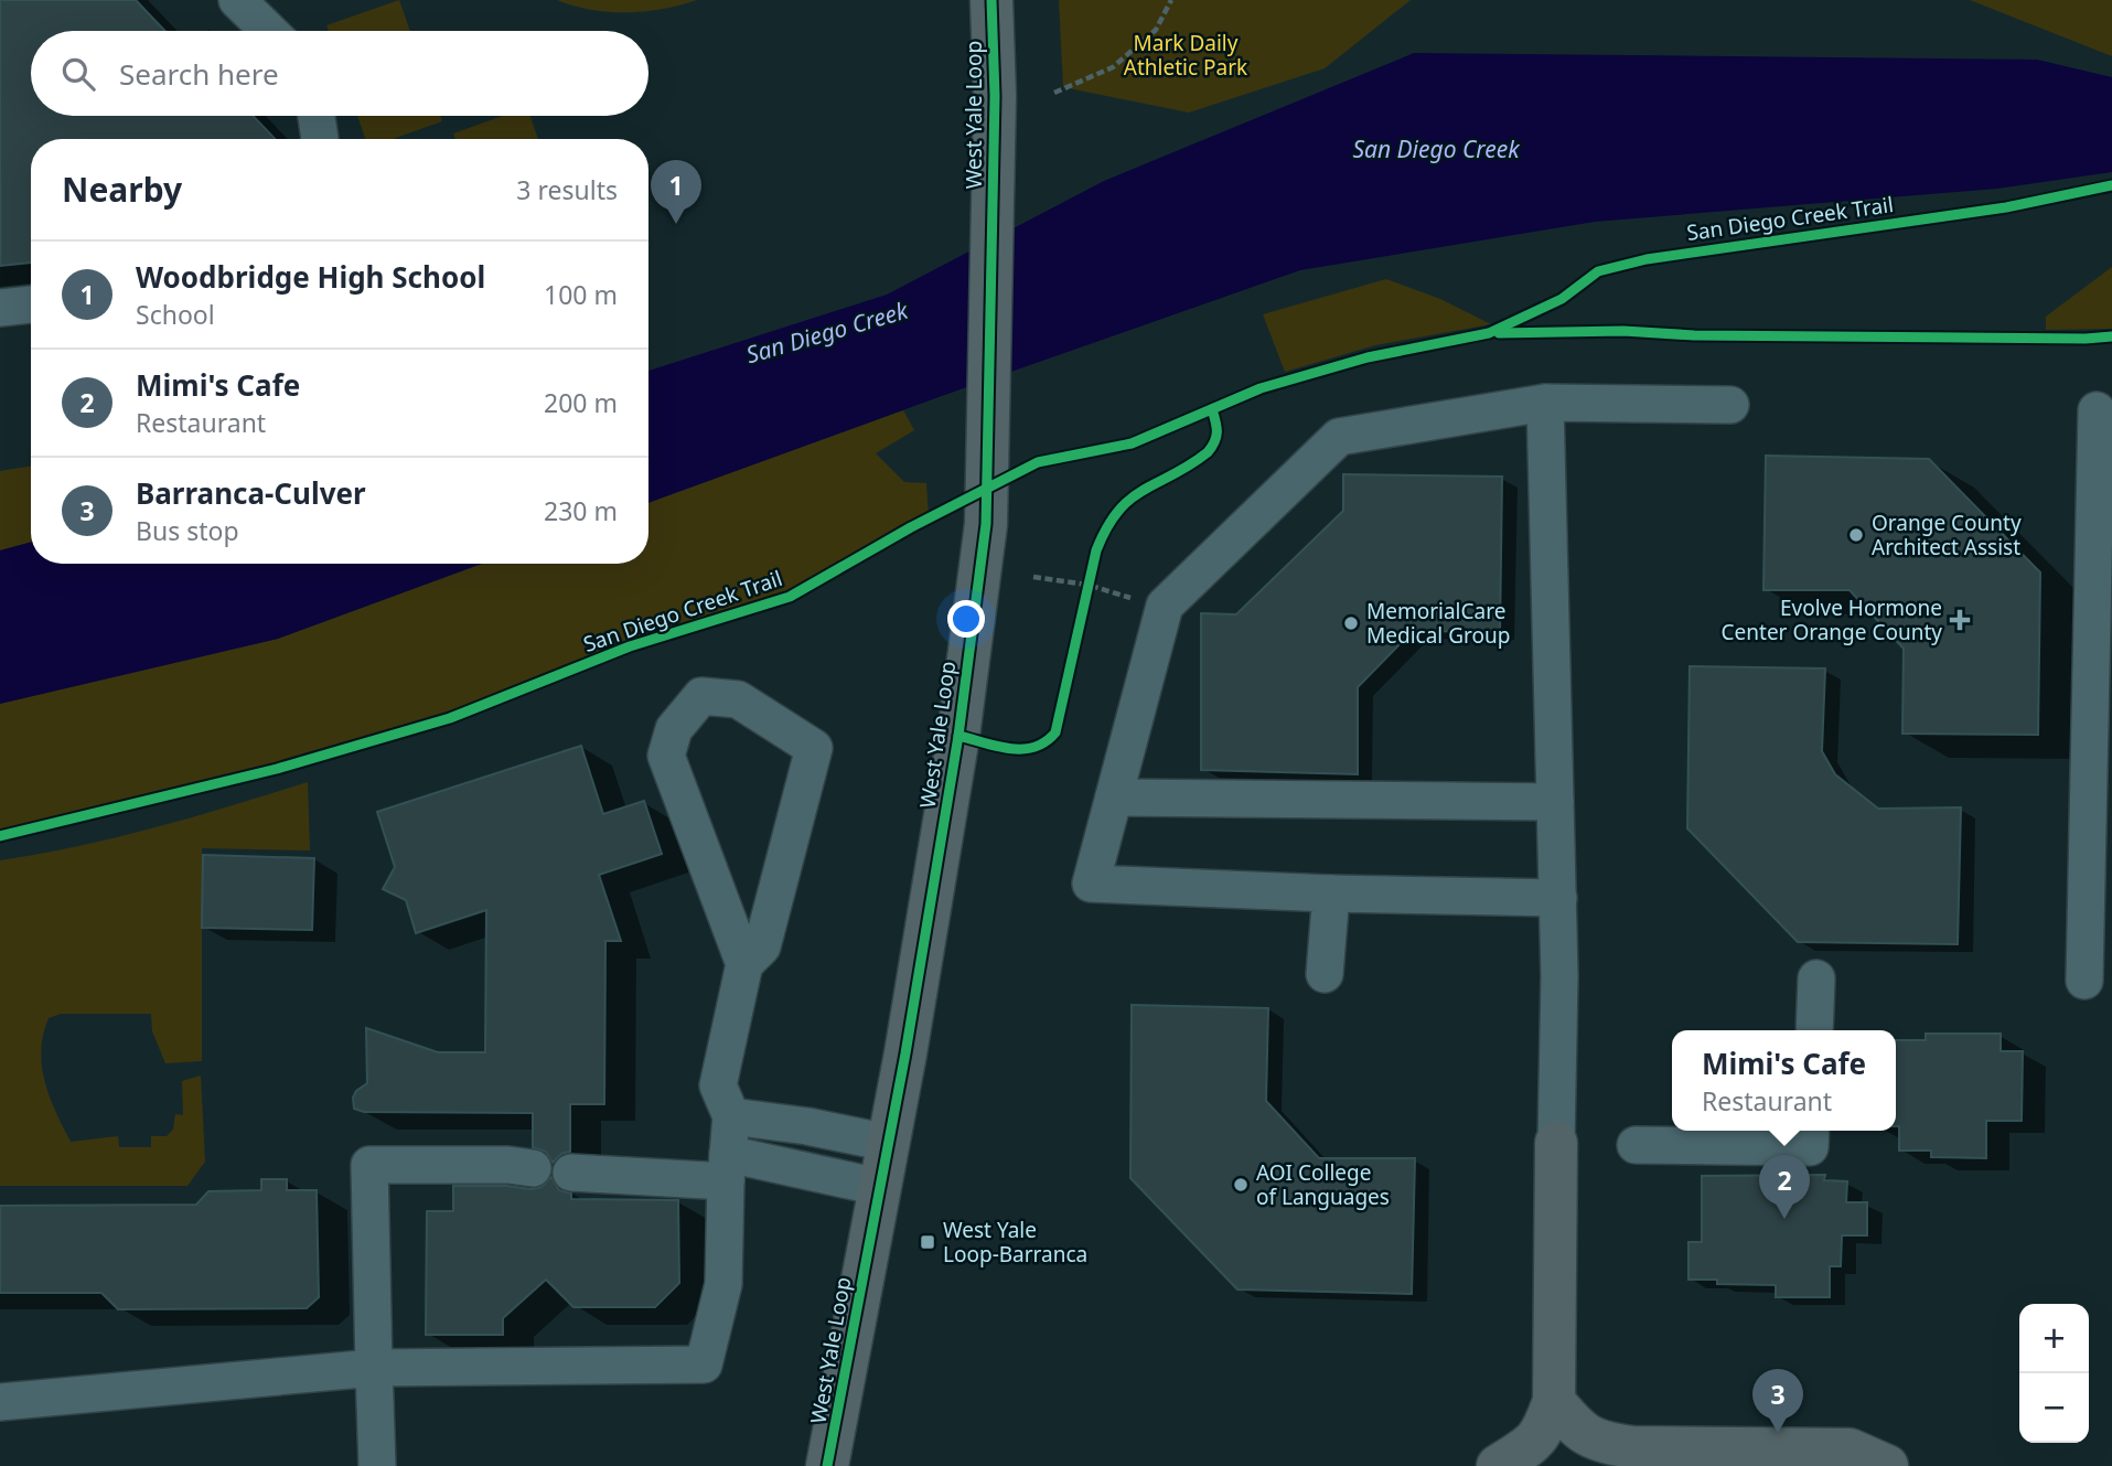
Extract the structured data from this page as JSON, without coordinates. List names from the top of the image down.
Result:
{
  "streets": {
    "main road": ["West Yale Loop"],
    "cycle path": ["San Diego Creek Trail"]
  },
  "water": ["San Diego Creek"],
  "parks": ["Mark Daily Athletic Park"],
  "places": {
    "other": ["Orange County Architect Assist", "MemorialCare Medical Group", "AOI College of Languages"],
    "health": ["Evolve Hormone Center Orange County"],
    "transit": ["West Yale Loop-Barranca"]
  },
  "page": {
    "search": "Search here",
    "heading": ["Nearby", "3 results"],
    "pins": ["1", "2", "3"],
    "list": [
      {
        "mark": "1",
        "name": "Woodbridge High School",
        "note": "School",
        "value": "100 m"
      },
      {
        "mark": "2",
        "name": "Mimi's Cafe",
        "note": "Restaurant",
        "value": "200 m"
      },
      {
        "mark": "3",
        "name": "Barranca-Culver",
        "note": "Bus stop",
        "value": "230 m"
      }
    ],
    "popup": ["Mimi's Cafe", "Restaurant"],
    "map_buttons": ["+", "−"]
  }
}
